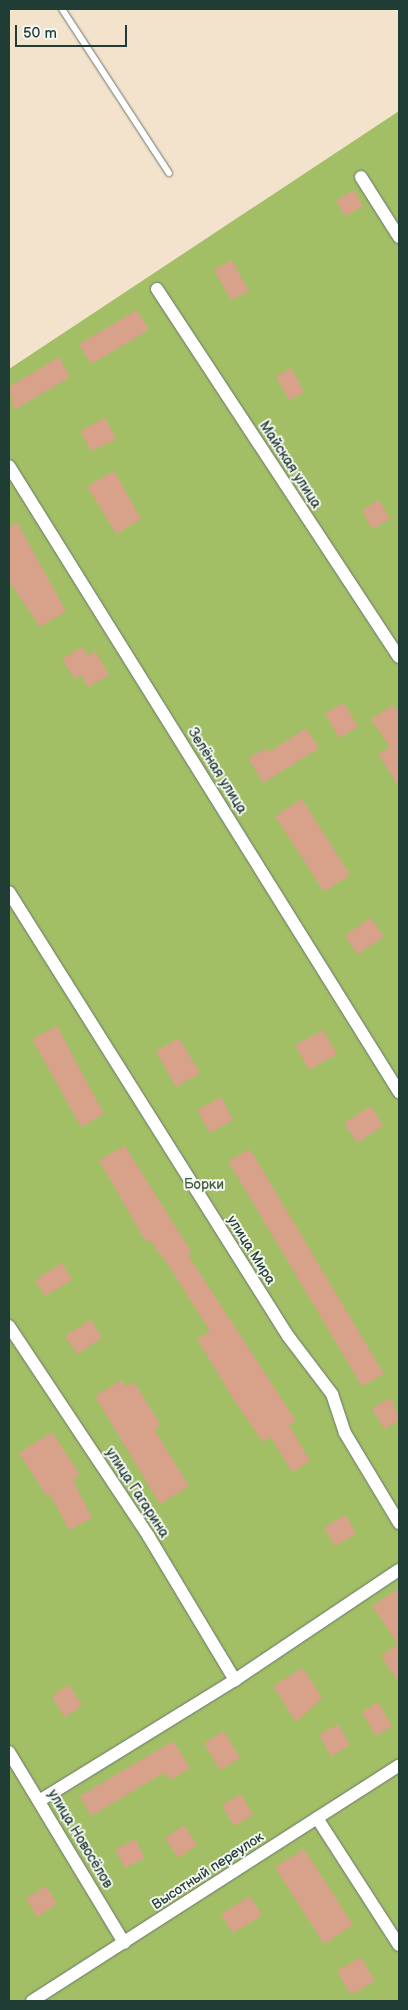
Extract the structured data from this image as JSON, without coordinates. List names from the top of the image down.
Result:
{
  "streets": {
    "street": [
      "Майская улица",
      "Зелёная улица",
      "улица Мира",
      "улица Гагарина",
      "улица Новосёлов",
      "Высотный переулок"
    ]
  },
  "crossings": [
    ["улица Новосёлов", "Высотный переулок"]
  ],
  "parks": ["Борки"],
  "scale_bar": "50 m"
}
